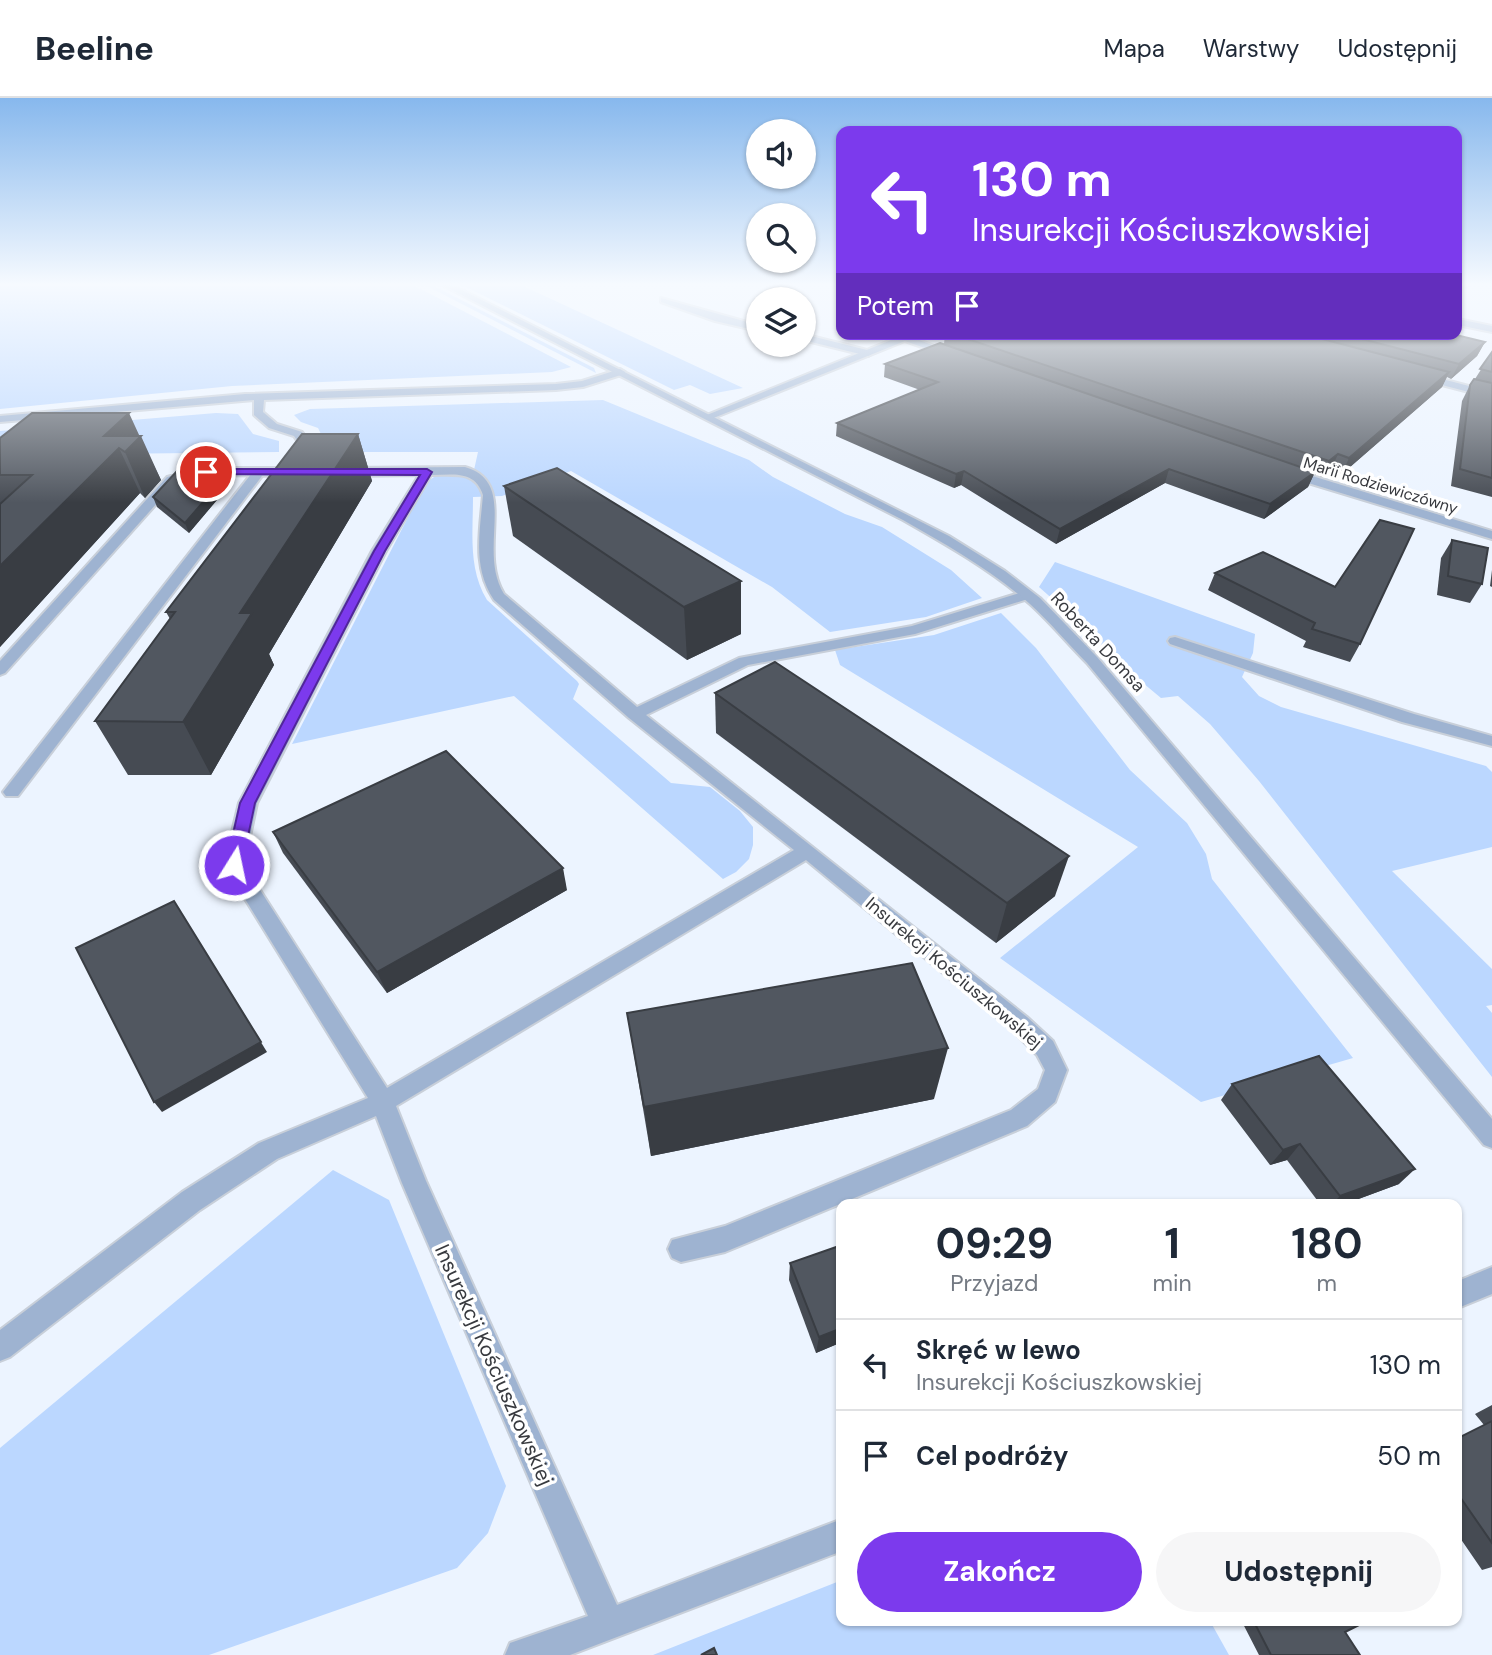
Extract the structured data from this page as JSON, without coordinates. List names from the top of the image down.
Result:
{
  "streets": {
    "street": ["Marii Rodziewiczówny", "Roberta Domsa", "Insurekcji Kościuszkowskiej"]
  },
  "page": {
    "header": "Beeline",
    "nav": ["Mapa", "Warstwy", "Udostępnij"],
    "turn": ["130 m", "Insurekcji Kościuszkowskiej"],
    "then": "Potem",
    "eta": [
      "09:29",
      "Przyjazd",
      "1",
      "min",
      "180",
      "m"
    ],
    "list": [
      {
        "name": "Skręć w lewo",
        "note": "Insurekcji Kościuszkowskiej",
        "value": "130 m"
      },
      {
        "name": "Cel podróży",
        "value": "50 m"
      }
    ],
    "buttons": ["Zakończ", "Udostępnij"]
  }
}
